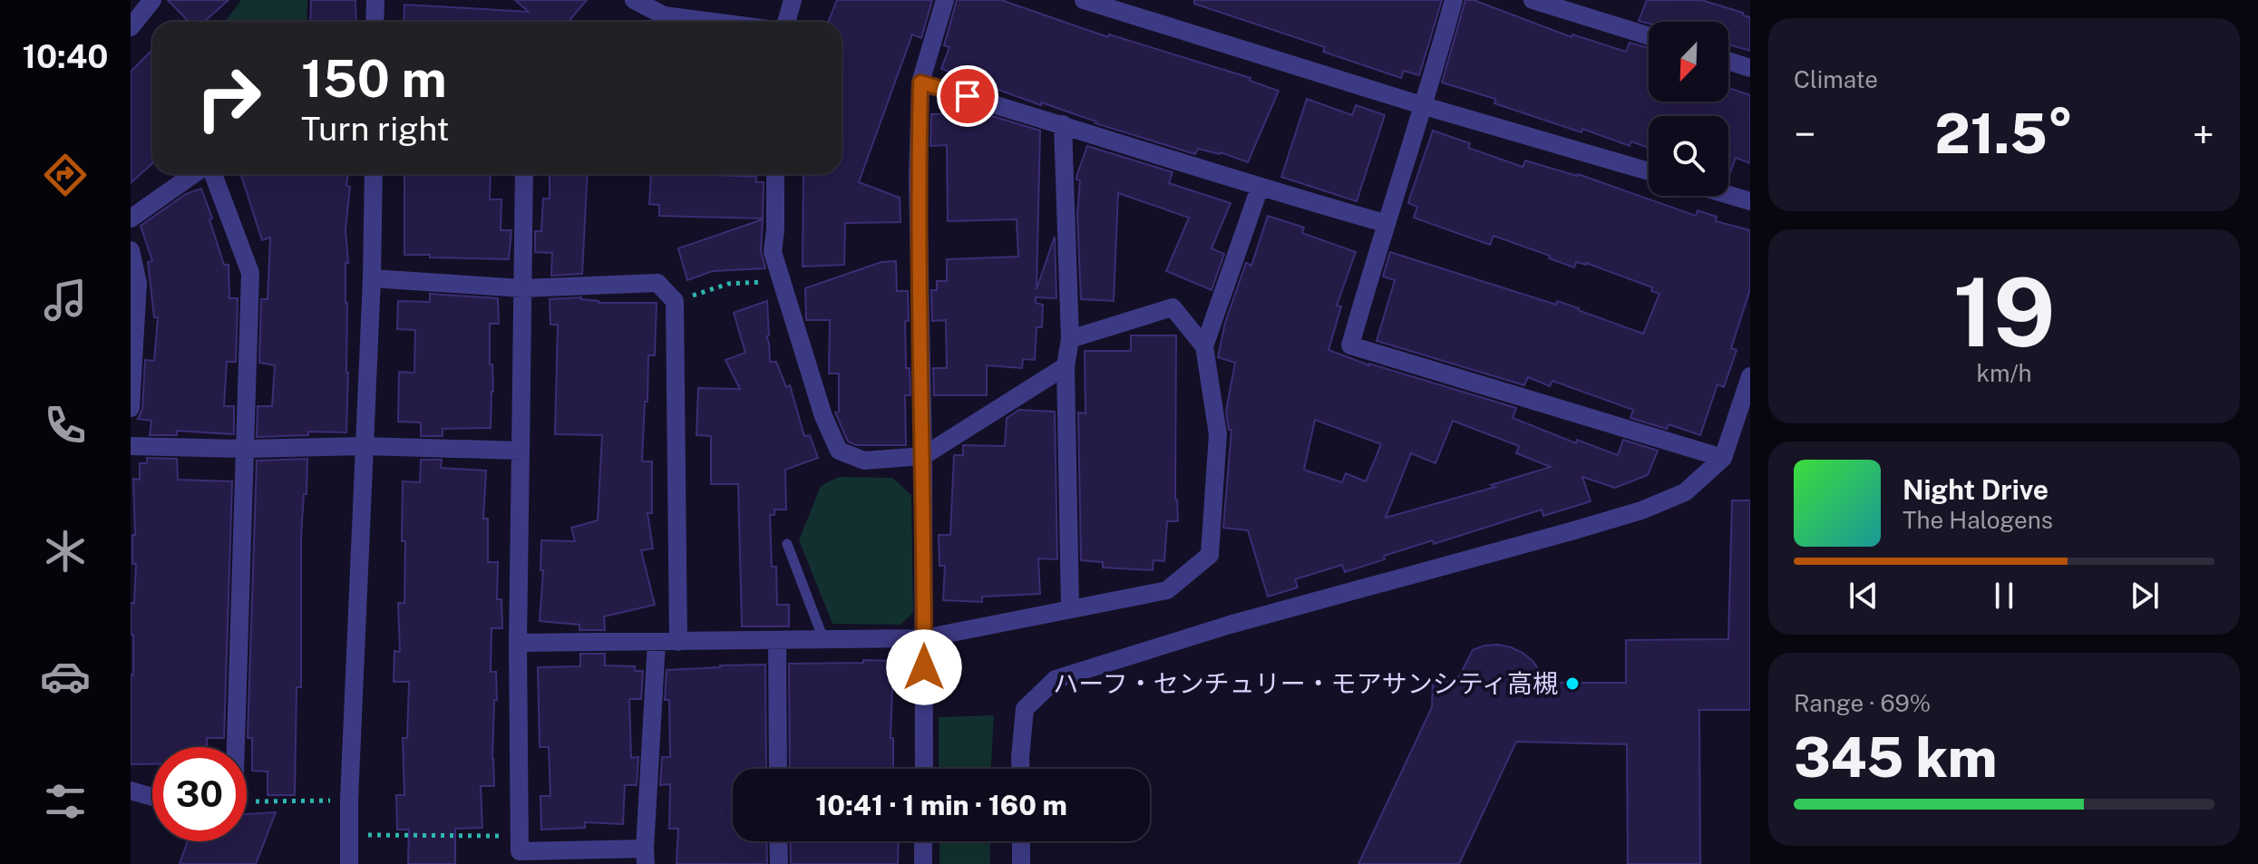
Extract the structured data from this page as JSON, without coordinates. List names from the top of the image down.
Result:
{
  "places": ["ハーフ・センチュリー・モアサンシティ高槻"],
  "north": "bottom left",
  "page": {
    "tabs": "10:40",
    "tile": [
      "Climate",
      ["19", "km/h"],
      ["Range · 69%", "345 km"]
    ],
    "turn": ["150 m", "Turn right"],
    "heat": ["−", "21.5°", "+"],
    "song": ["Night Drive", "The Halogens"],
    "limit": "30",
    "trip": "10:41 · 1 min · 160 m"
  }
}
